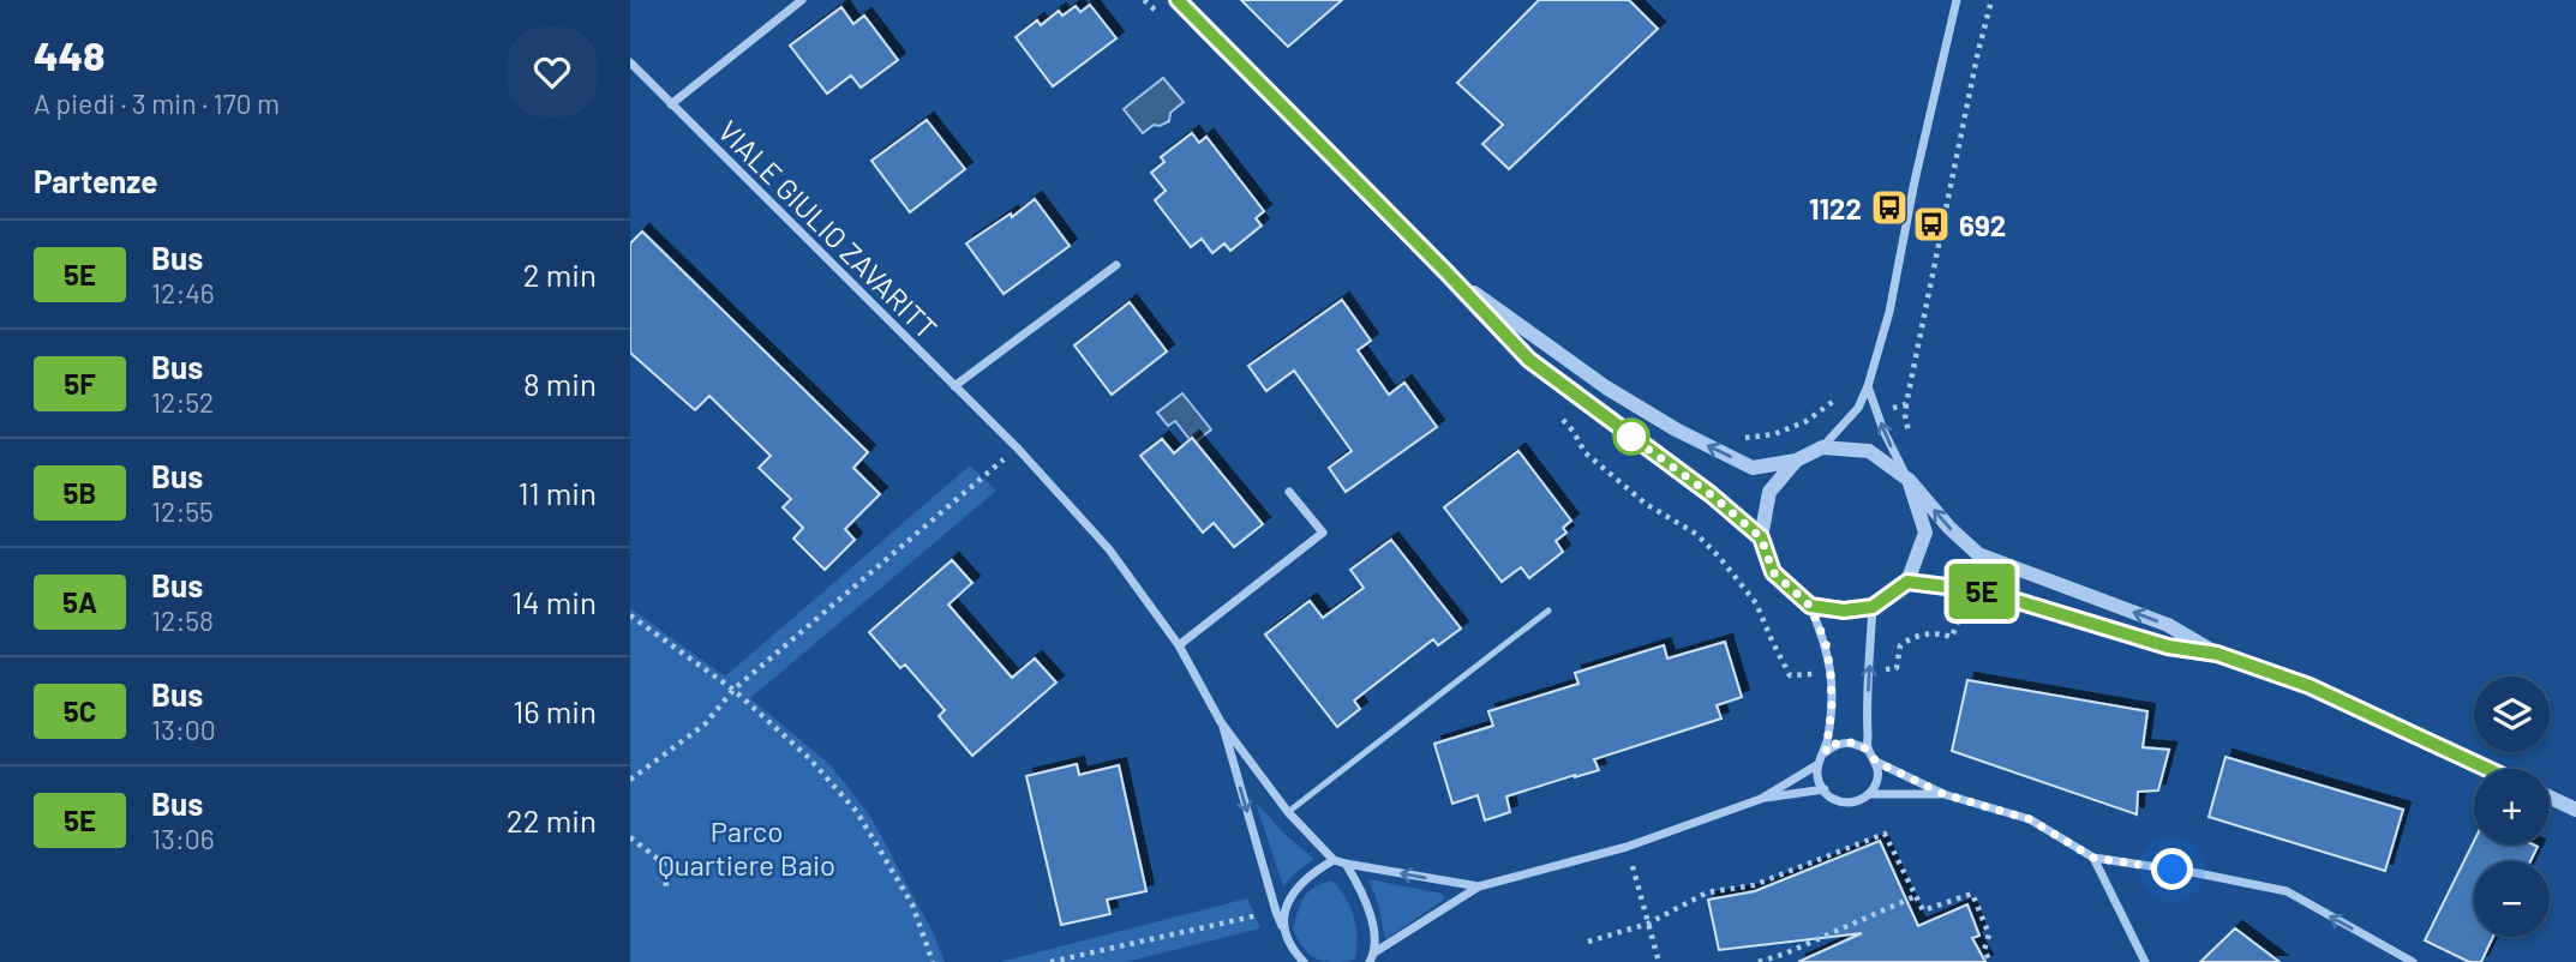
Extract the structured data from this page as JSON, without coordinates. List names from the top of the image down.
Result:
{
  "streets": {
    "street": ["VIALE GIULIO ZAVARITT"]
  },
  "parks": ["Parco Quartiere Baio"],
  "places": {
    "bus stop": ["1122", "692"]
  },
  "lines": ["bus line 5E"],
  "page": {
    "heading": [
      ["448", "A piedi · 3 min · 170 m"],
      "Partenze"
    ],
    "on_map": "5E",
    "list": [
      {
        "mark": "5E",
        "name": "Bus",
        "note": "12:46",
        "value": "2 min"
      },
      {
        "mark": "5F",
        "name": "Bus",
        "note": "12:52",
        "value": "8 min"
      },
      {
        "mark": "5B",
        "name": "Bus",
        "note": "12:55",
        "value": "11 min"
      },
      {
        "mark": "5A",
        "name": "Bus",
        "note": "12:58",
        "value": "14 min"
      },
      {
        "mark": "5C",
        "name": "Bus",
        "note": "13:00",
        "value": "16 min"
      },
      {
        "mark": "5E",
        "name": "Bus",
        "note": "13:06",
        "value": "22 min"
      }
    ],
    "map_buttons": ["+", "−"]
  }
}
